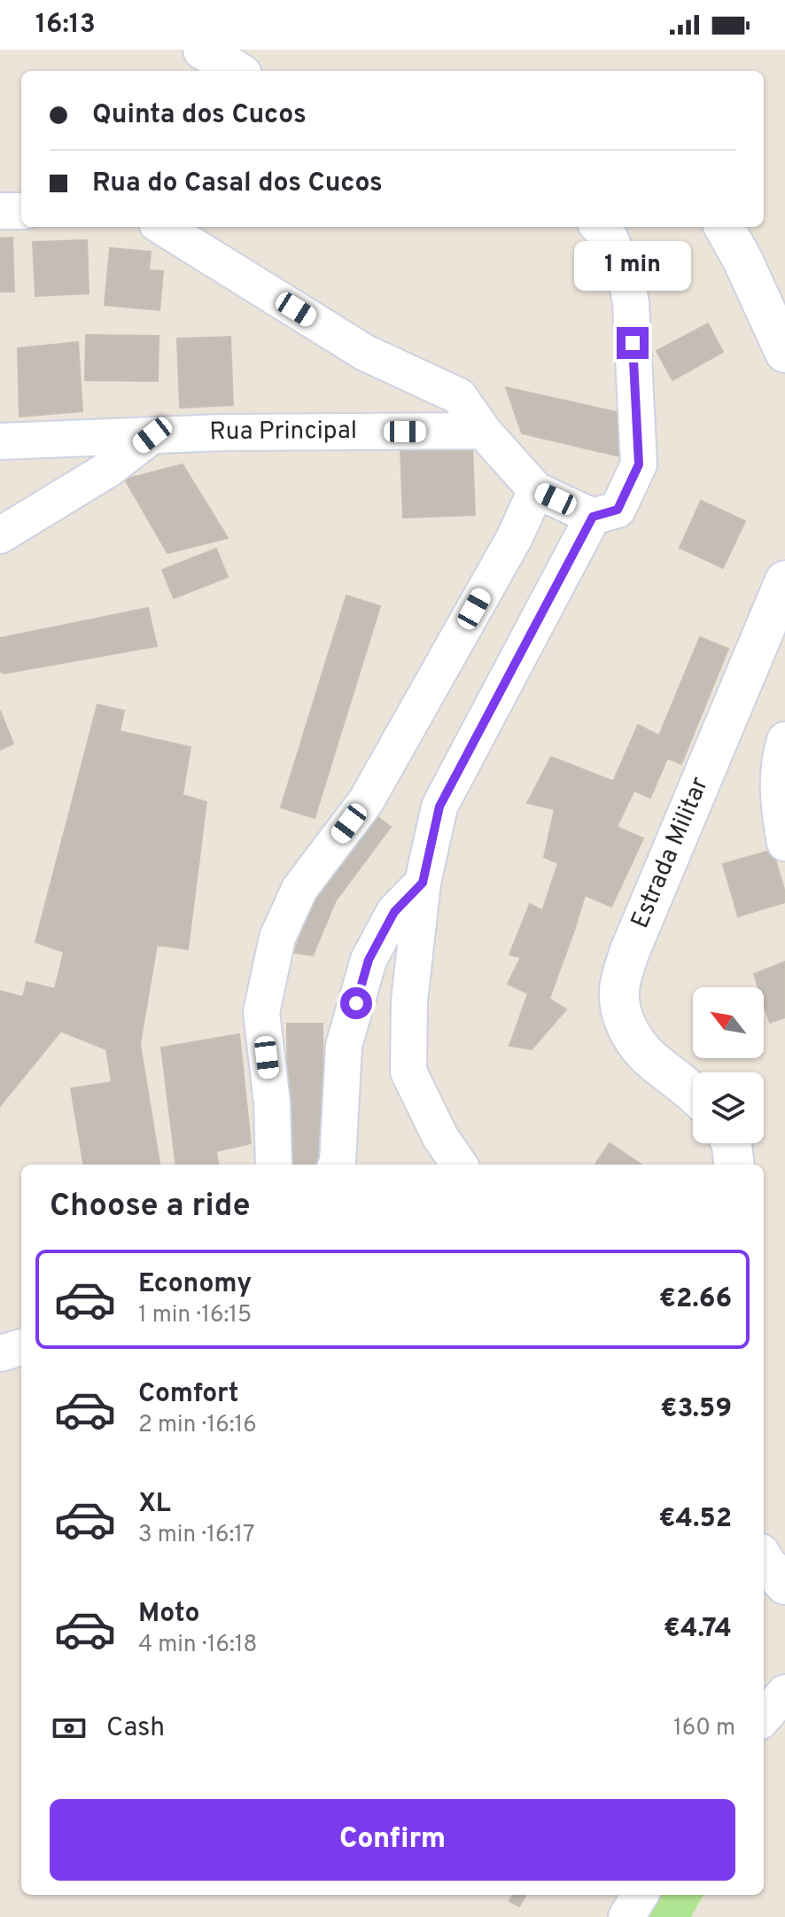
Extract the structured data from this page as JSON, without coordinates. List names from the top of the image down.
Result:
{
  "streets": {
    "street": ["Rua Principal", "Estrada Militar"]
  },
  "north": "top left",
  "page": {
    "status": "16:13",
    "banner": ["Quinta dos Cucos", "Rua do Casal dos Cucos"],
    "bubble": "1 min",
    "heading": "Choose a ride",
    "list": [
      {
        "name": "Economy",
        "note": "1 min · 16:15",
        "value": "€2.66"
      },
      {
        "name": "Comfort",
        "note": "2 min · 16:16",
        "value": "€3.59"
      },
      {
        "name": "XL",
        "note": "3 min · 16:17",
        "value": "€4.52"
      },
      {
        "name": "Moto",
        "note": "4 min · 16:18",
        "value": "€4.74"
      }
    ],
    "pay": ["Cash", "160 m"],
    "buttons": "Confirm"
  }
}
